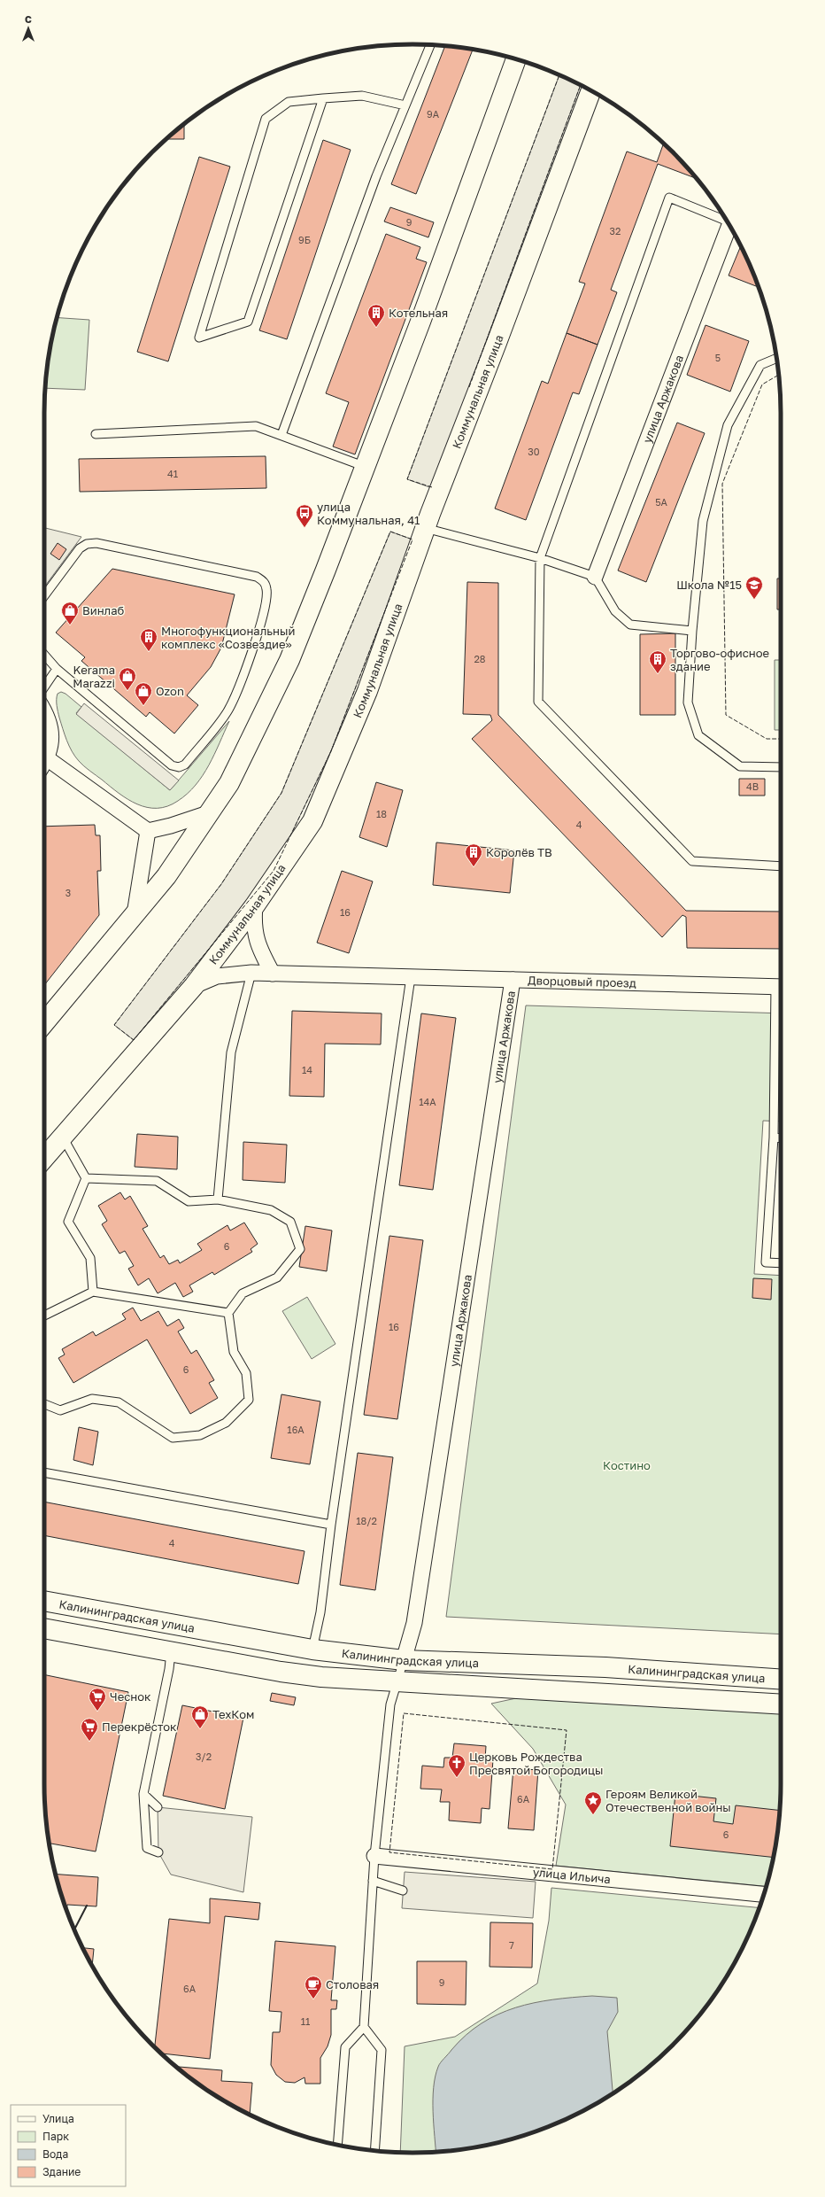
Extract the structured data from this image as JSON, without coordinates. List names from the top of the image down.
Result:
{
  "streets": {
    "main road": ["Коммунальная улица", "Калининградская улица"],
    "street": ["улица Аржакова", "Дворцовый проезд", "улица Ильича"]
  },
  "crossings": [
    ["Коммунальная улица", "Дворцовый проезд"],
    ["улица Аржакова", "Дворцовый проезд"],
    ["улица Аржакова", "Калининградская улица"]
  ],
  "parks": ["Костино"],
  "places": {
    "building": [
      "Котельная",
      "Многофункциональный комплекс «Созвездие»",
      "Торгово-офисное здание",
      "Королёв ТВ"
    ],
    "bus stop": ["улица Коммунальная, 41"],
    "school or university": ["Школа №15"],
    "shop": [
      "Винлаб",
      "Kerama Marazzi",
      "Ozon",
      "ТехКом"
    ],
    "supermarket": ["Чеснок", "Перекрёсток"],
    "church": ["Церковь Рождества Пресвятой Богородицы"],
    "place": ["Героям Великой Отечественной войны"],
    "cafe": ["Столовая"]
  },
  "house_numbers": [
    "9А",
    "9",
    "32",
    "9Б",
    "5",
    "30",
    "41",
    "5А",
    "28",
    "4В",
    "18",
    "4",
    "3",
    "16",
    "14",
    "14А",
    "6",
    "16",
    "6",
    "16А",
    "18/2",
    "4",
    "3/2",
    "6А",
    "6",
    "7",
    "9",
    "6А",
    "11"
  ],
  "legend": [
    "Улица",
    "Парк",
    "Вода",
    "Здание"
  ],
  "north": "top"
}
